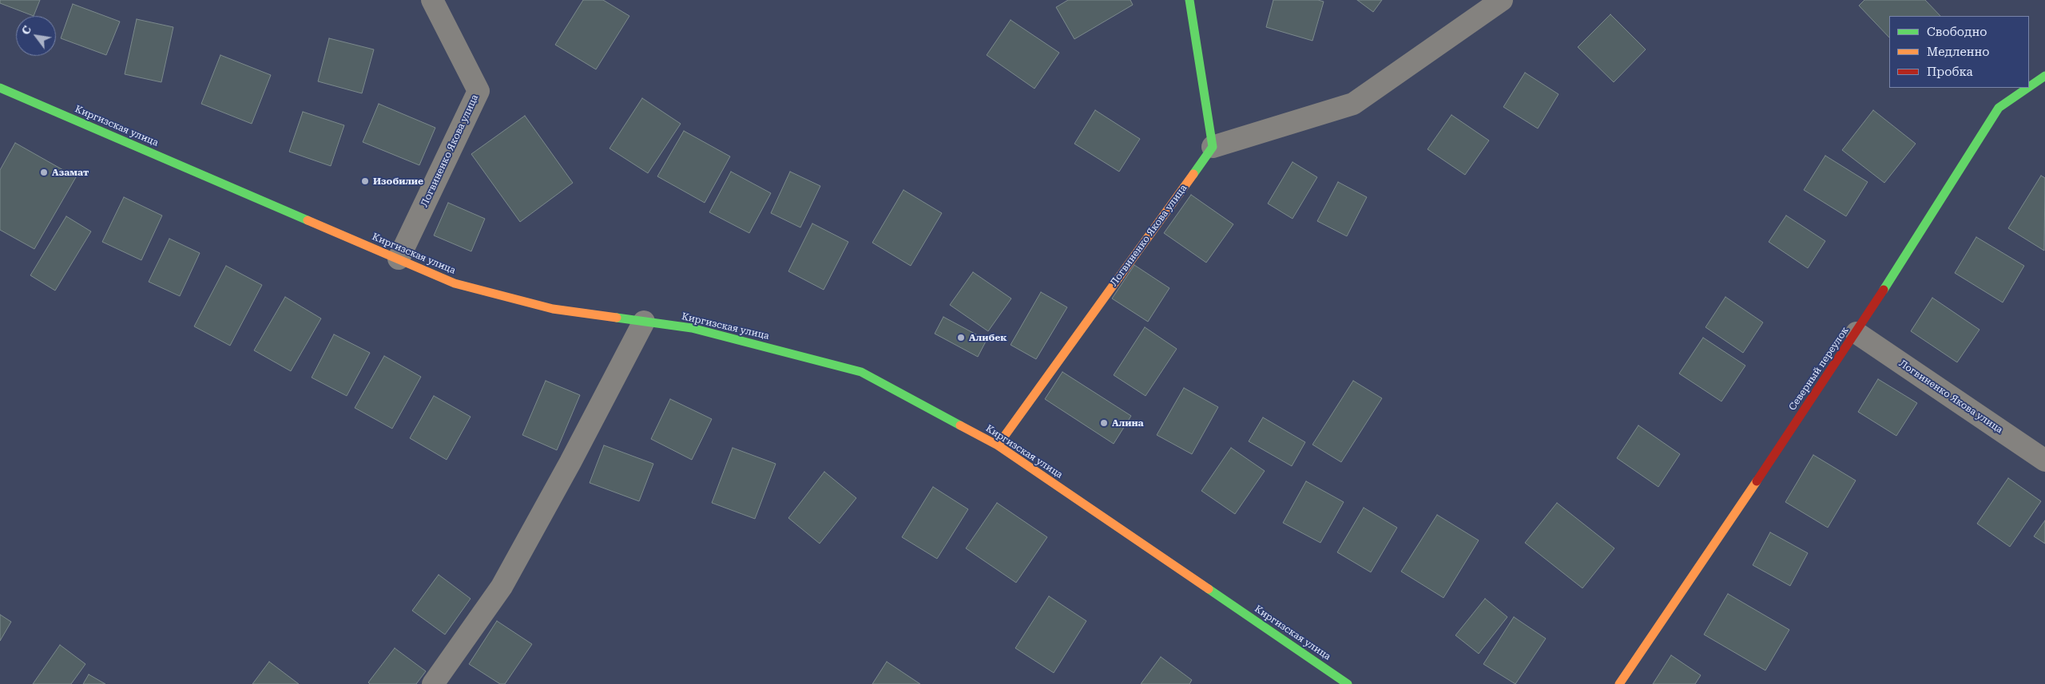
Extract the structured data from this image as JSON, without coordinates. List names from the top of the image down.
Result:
{
  "streets": {
    "main road": ["Киргизская улица", "Логвиненко Якова улица", "Северный переулок"]
  },
  "crossings": [
    ["Киргизская улица", "Логвиненко Якова улица"],
    ["Логвиненко Якова улица", "Северный переулок"]
  ],
  "places": [
    "Азамат",
    "Изобилие",
    "Алибек",
    "Алина"
  ],
  "legend": ["Свободно", "Медленно", "Пробка"],
  "north": "top left"
}
